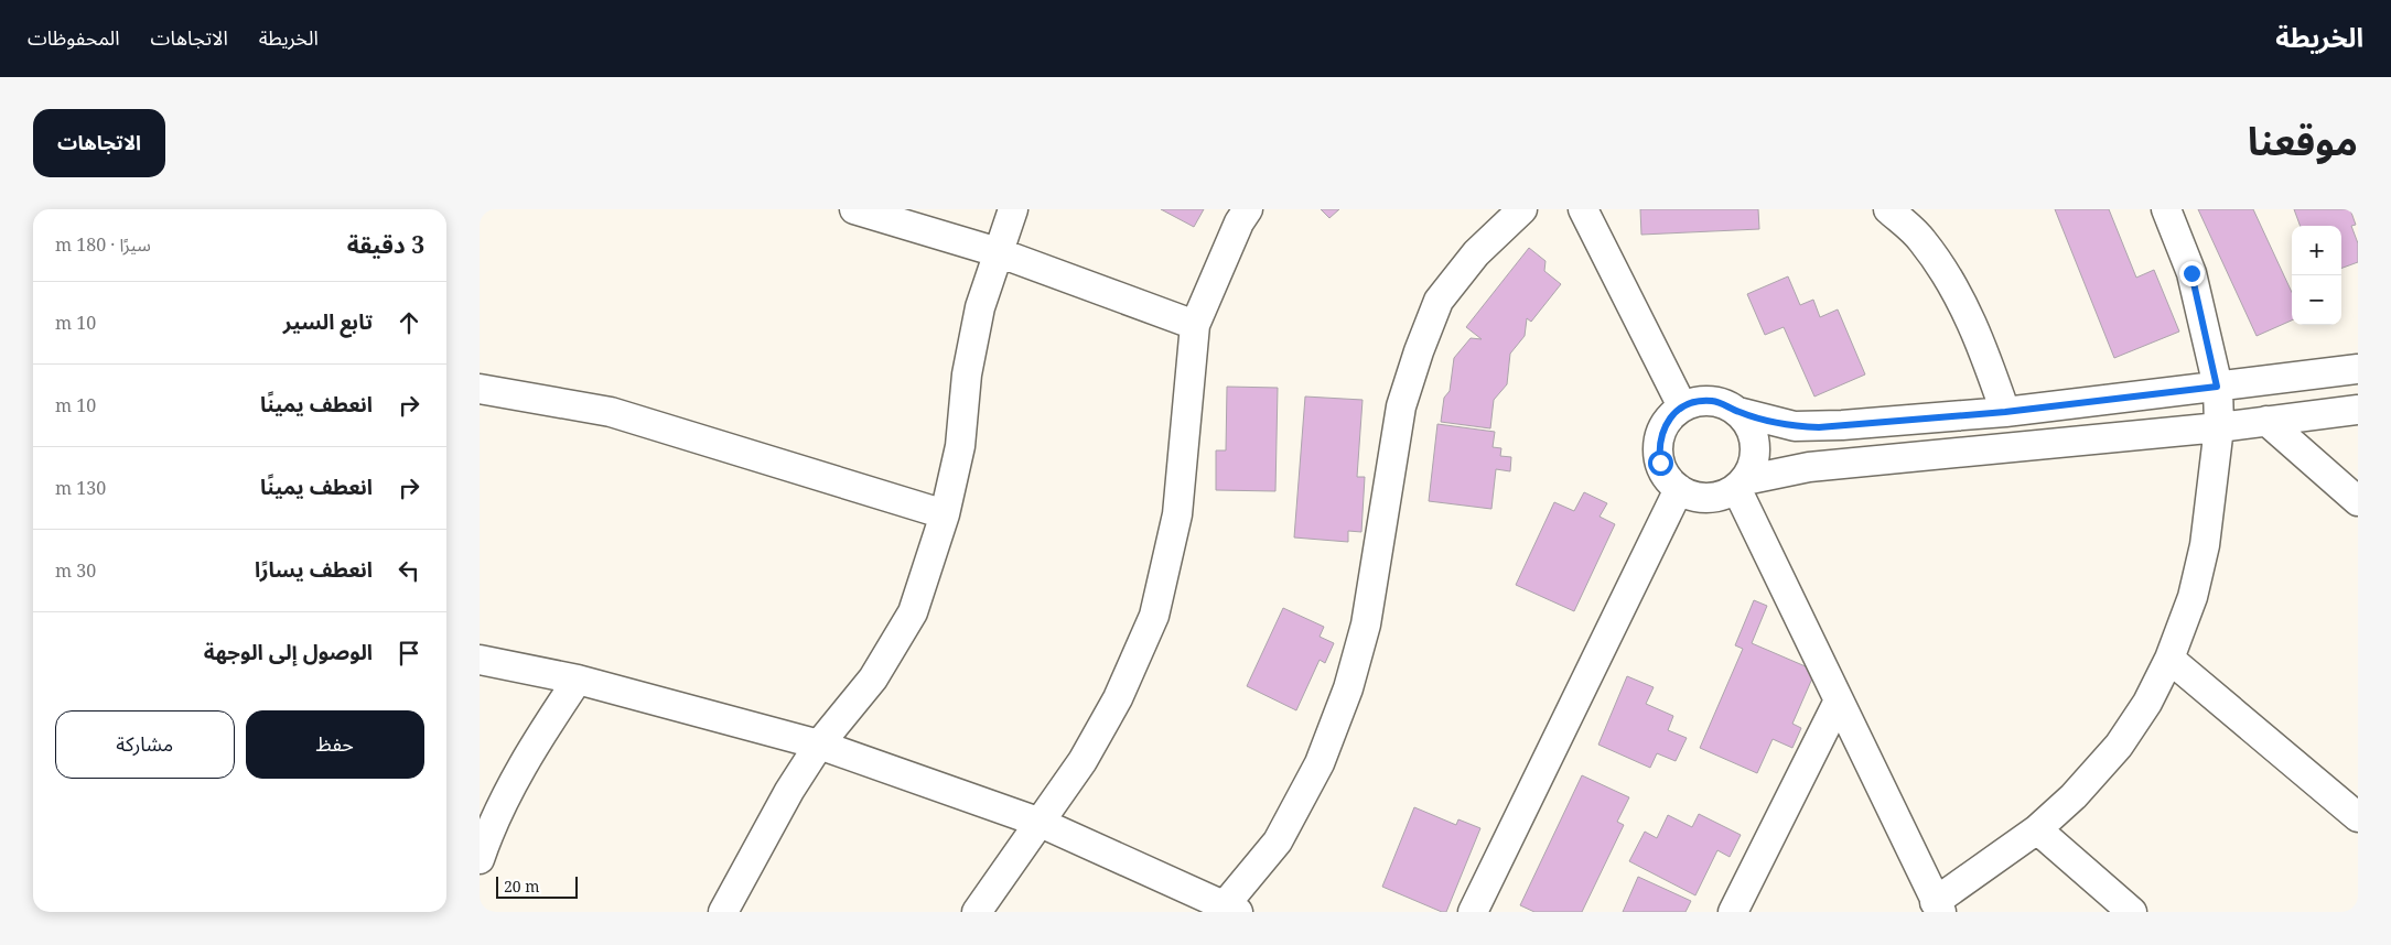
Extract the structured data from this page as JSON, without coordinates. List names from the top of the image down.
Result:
{
  "scale_bar": "20 m",
  "page": {
    "header": "الخريطة",
    "nav": ["الخريطة", "الاتجاهات", "المحفوظات"],
    "title": "موقعنا",
    "buttons": [
      "الاتجاهات",
      ["حفظ", "مشاركة"]
    ],
    "heading": ["3 دقيقة", "سيرًا · 180 m"],
    "map_buttons": ["+", "−"],
    "list": [
      ["تابع السير", "10 m"],
      ["انعطف يمينًا", "10 m"],
      ["انعطف يمينًا", "130 m"],
      ["انعطف يسارًا", "30 m"],
      "الوصول إلى الوجهة"
    ],
    "scale": "20 m"
  }
}
